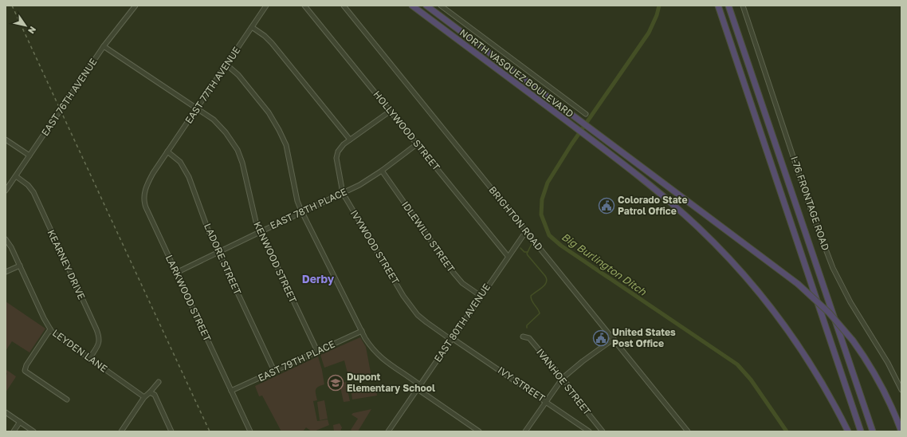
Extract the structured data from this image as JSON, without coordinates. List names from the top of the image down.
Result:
{
  "streets": {
    "highway": ["NORTH VASQUEZ BOULEVARD"],
    "street": [
      "EAST 77TH AVENUE",
      "EAST 76TH AVENUE",
      "HOLLYWOOD STREET",
      "I-76 FRONTAGE ROAD",
      "EAST 78TH PLACE",
      "BRIGHTON ROAD",
      "IDLEWILD STREET",
      "IVYWOOD STREET",
      "LADORE STREET",
      "KENWOOD STREET",
      "KEARNEY DRIVE",
      "LARKWOOD STREET",
      "EAST 80TH AVENUE",
      "LEYDEN LANE",
      "EAST 79TH PLACE",
      "IVANHOE STREET",
      "IVY STREET"
    ]
  },
  "crossings": [
    ["EAST 77TH AVENUE", "LADORE STREET"],
    ["EAST 77TH AVENUE", "KENWOOD STREET"],
    ["EAST 77TH AVENUE", "LARKWOOD STREET"],
    ["EAST 76TH AVENUE", "KENWOOD STREET"],
    ["EAST 76TH AVENUE", "KEARNEY DRIVE"],
    ["HOLLYWOOD STREET", "EAST 78TH PLACE"],
    ["HOLLYWOOD STREET", "EAST 80TH AVENUE"],
    ["EAST 78TH PLACE", "IDLEWILD STREET"],
    ["EAST 78TH PLACE", "IVYWOOD STREET"],
    ["EAST 78TH PLACE", "LADORE STREET"],
    ["EAST 78TH PLACE", "KENWOOD STREET"],
    ["EAST 78TH PLACE", "LARKWOOD STREET"],
    ["BRIGHTON ROAD", "EAST 80TH AVENUE"],
    ["IDLEWILD STREET", "EAST 80TH AVENUE"],
    ["IVYWOOD STREET", "EAST 80TH AVENUE"],
    ["IVYWOOD STREET", "IVY STREET"],
    ["LADORE STREET", "EAST 79TH PLACE"],
    ["KENWOOD STREET", "EAST 79TH PLACE"],
    ["KEARNEY DRIVE", "LEYDEN LANE"],
    ["LARKWOOD STREET", "EAST 79TH PLACE"],
    ["EAST 80TH AVENUE", "IVY STREET"]
  ],
  "districts": ["Derby"],
  "water": ["Big Burlington Ditch"],
  "places": {
    "public building": ["Colorado State Patrol Office", "United States Post Office"],
    "school or university": ["Dupont Elementary School"]
  },
  "north": "bottom right"
}
